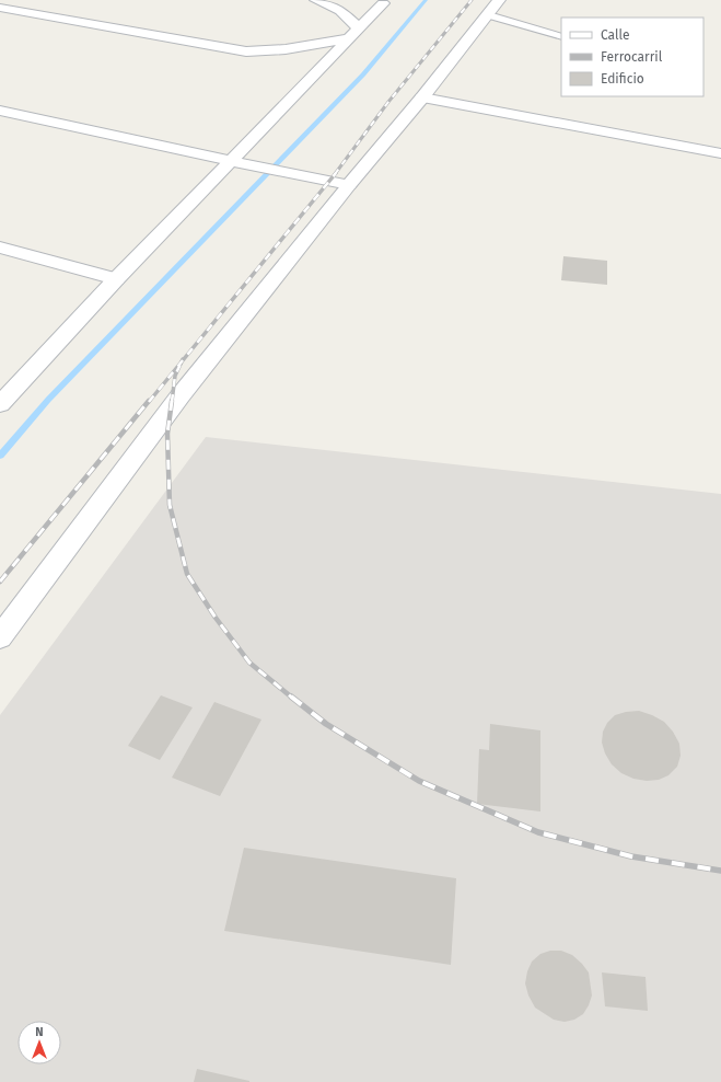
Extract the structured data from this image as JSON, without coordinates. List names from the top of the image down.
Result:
{
  "legend": ["Calle", "Ferrocarril", "Edificio"],
  "north": "top"
}
